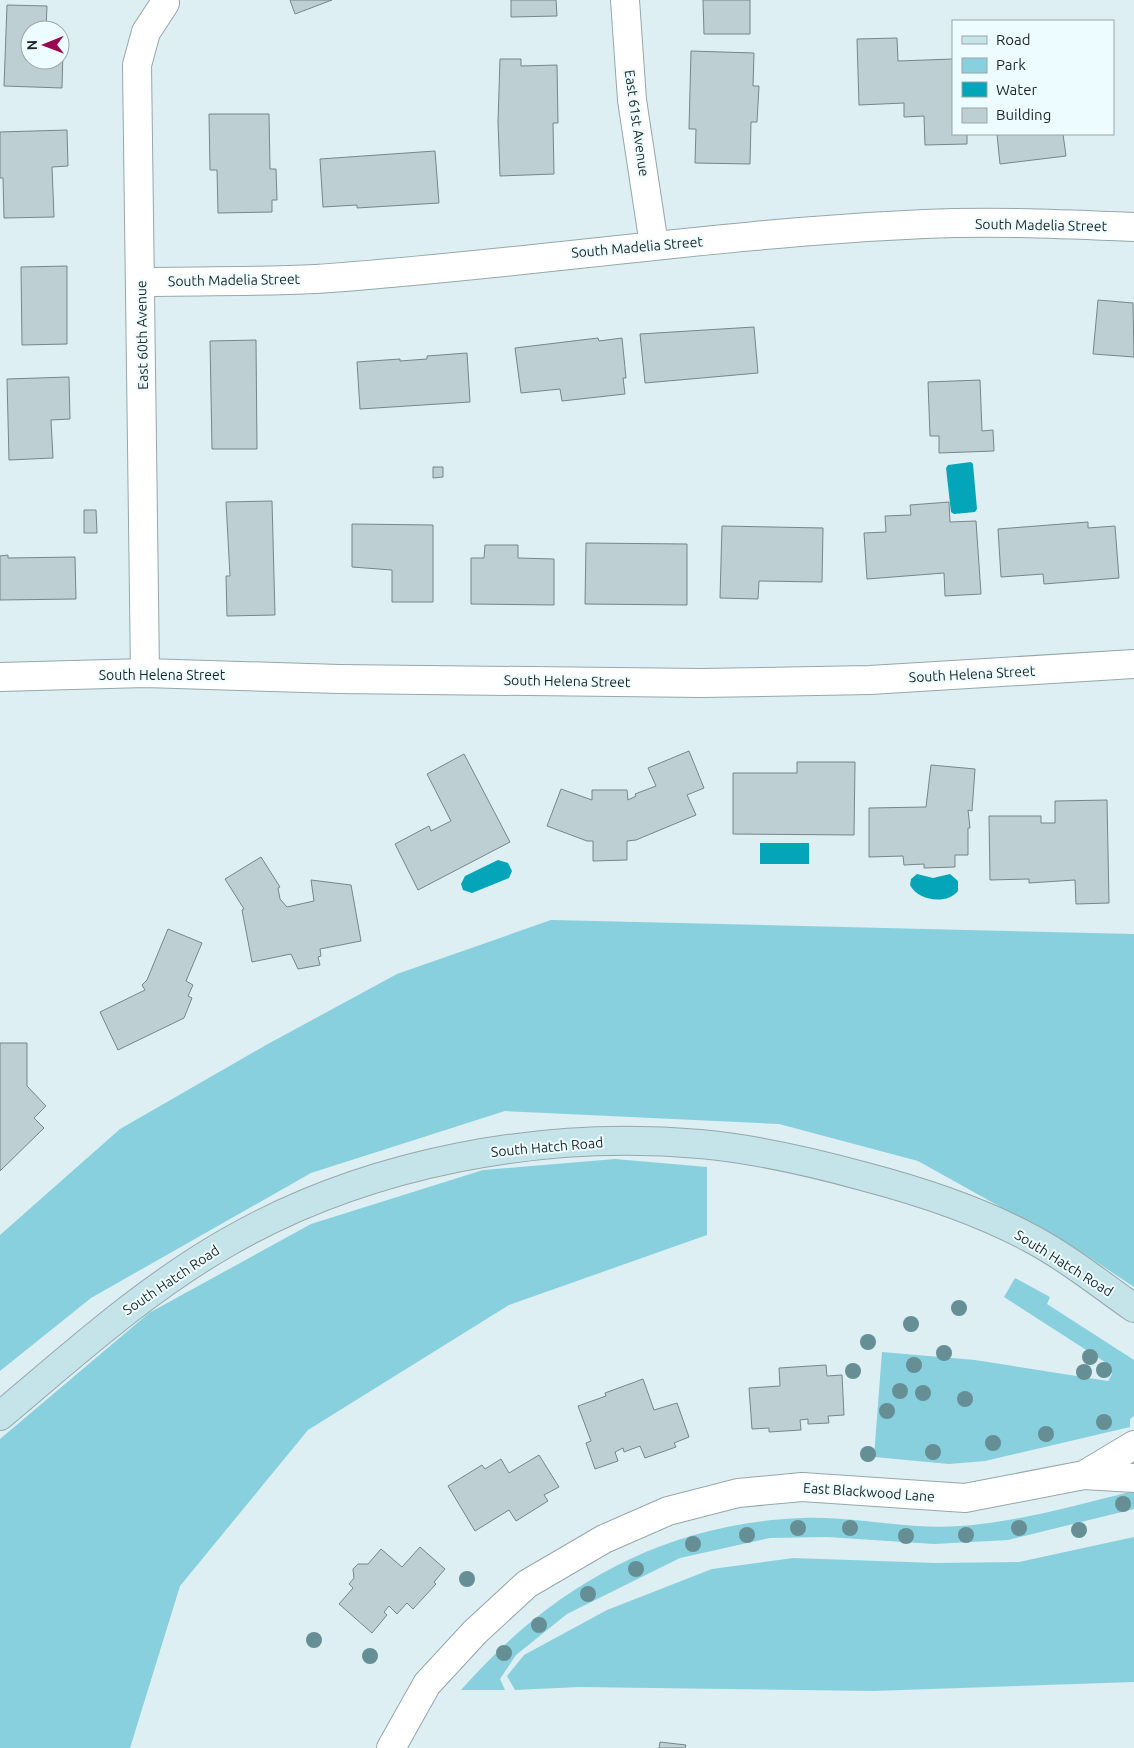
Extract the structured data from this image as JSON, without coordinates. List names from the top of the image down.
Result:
{
  "streets": {
    "main road": ["South Hatch Road"],
    "street": [
      "East 61st Avenue",
      "South Madelia Street",
      "East 60th Avenue",
      "South Helena Street",
      "East Blackwood Lane"
    ]
  },
  "crossings": [
    ["East 61st Avenue", "South Madelia Street"],
    ["South Madelia Street", "East 60th Avenue"],
    ["East 60th Avenue", "South Helena Street"]
  ],
  "legend": [
    "Road",
    "Park",
    "Water",
    "Building"
  ],
  "north": "left"
}
